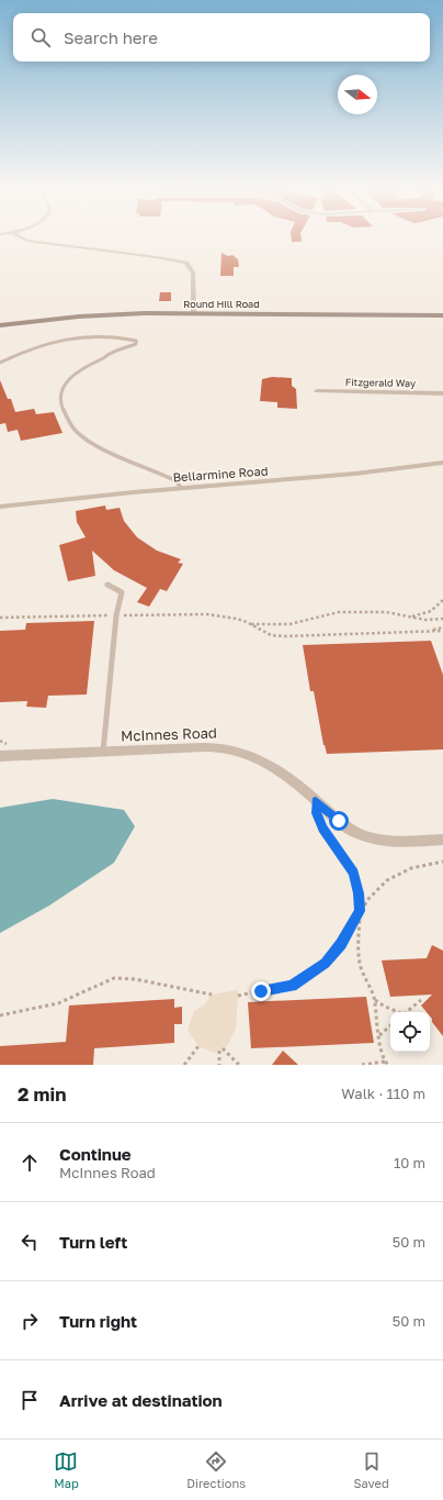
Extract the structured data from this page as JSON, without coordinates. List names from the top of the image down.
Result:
{
  "streets": {
    "main road": ["Round Hill Road"],
    "street": ["Fitzgerald Way", "Bellarmine Road", "McInnes Road"]
  },
  "north": "right",
  "page": {
    "search": "Search here",
    "heading": ["2 min", "Walk · 110 m"],
    "list": [
      ["Continue", "McInnes Road", "10 m"],
      ["Turn left", "50 m"],
      ["Turn right", "50 m"],
      "Arrive at destination"
    ],
    "nav": ["Map", "Directions", "Saved"]
  }
}
